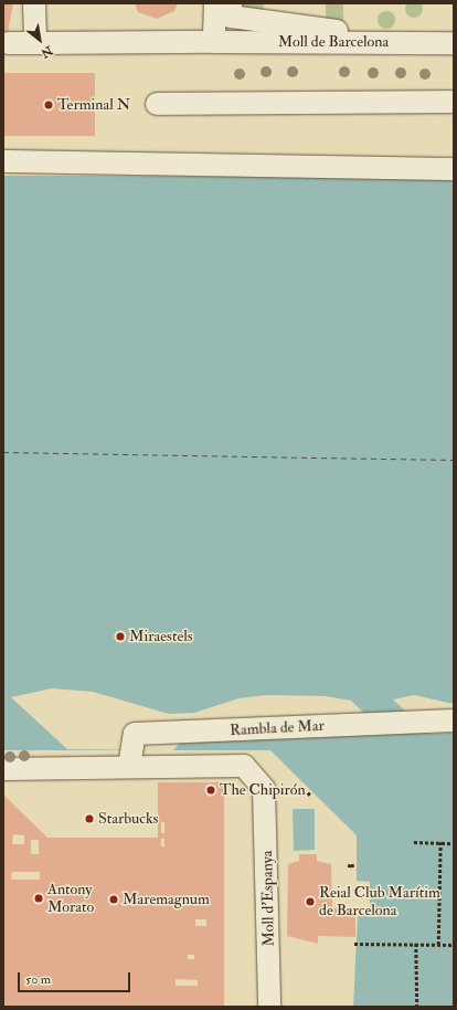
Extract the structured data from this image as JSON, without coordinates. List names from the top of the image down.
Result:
{
  "streets": {
    "street": ["Moll de Barcelona", "Rambla de Mar", "Moll d'Espanya"]
  },
  "crossings": [
    ["Rambla de Mar", "Moll d'Espanya"]
  ],
  "places": [
    "Terminal N",
    "Miraestels",
    "The Chipirón",
    "Starbucks",
    "Antony Morato",
    "Maremagnum",
    "Reial Club Marítim de Barcelona"
  ],
  "scale_bar": "50 m",
  "north": "bottom right"
}
